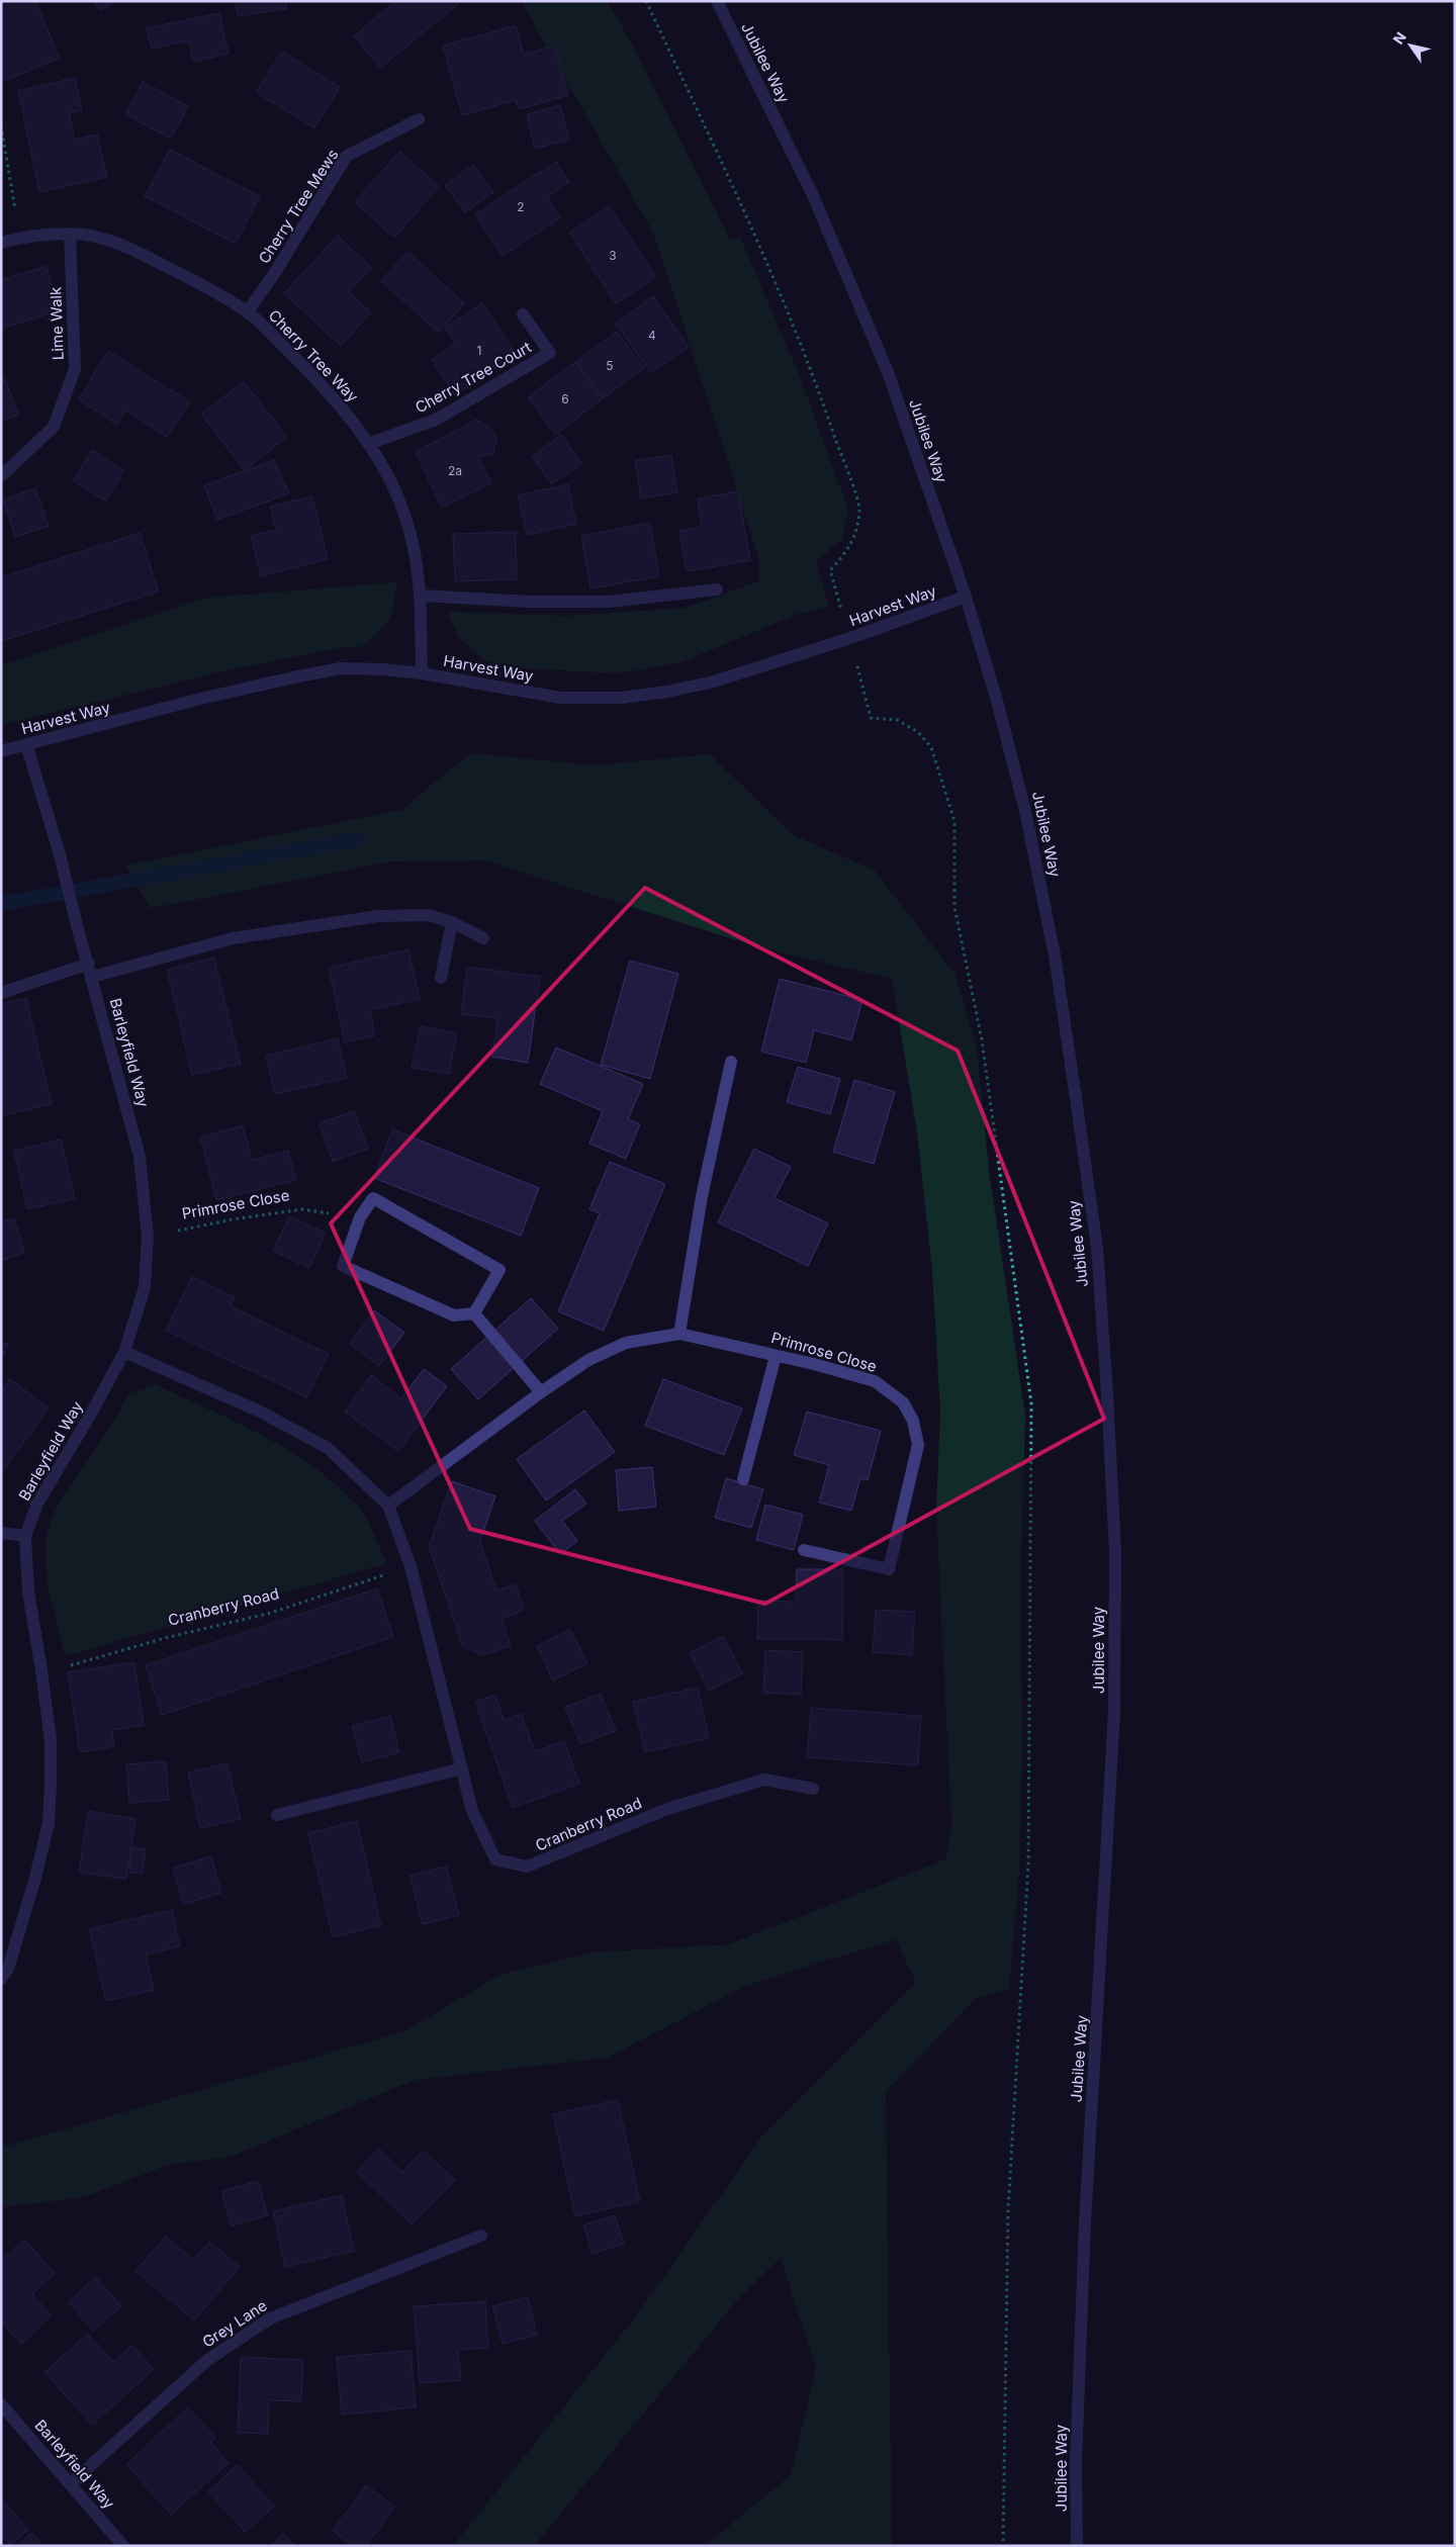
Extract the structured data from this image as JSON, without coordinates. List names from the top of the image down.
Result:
{
  "streets": {
    "street": [
      "Jubilee Way",
      "Cherry Tree Mews",
      "Lime Walk",
      "Cherry Tree Way",
      "Cherry Tree Court",
      "Harvest Way",
      "Barleyfield Way",
      "Primrose Close",
      "Cranberry Road",
      "Grey Lane"
    ]
  },
  "crossings": [
    ["Jubilee Way", "Harvest Way"],
    ["Cherry Tree Mews", "Cherry Tree Way"],
    ["Lime Walk", "Cherry Tree Way"],
    ["Cherry Tree Way", "Cherry Tree Court"],
    ["Cherry Tree Way", "Harvest Way"],
    ["Harvest Way", "Barleyfield Way"],
    ["Barleyfield Way", "Primrose Close"],
    ["Barleyfield Way", "Cranberry Road"],
    ["Barleyfield Way", "Grey Lane"],
    ["Primrose Close", "Cranberry Road"]
  ],
  "house_numbers": [
    "2",
    "3",
    "4",
    "1",
    "5",
    "6",
    "2a"
  ],
  "north": "top left"
}
